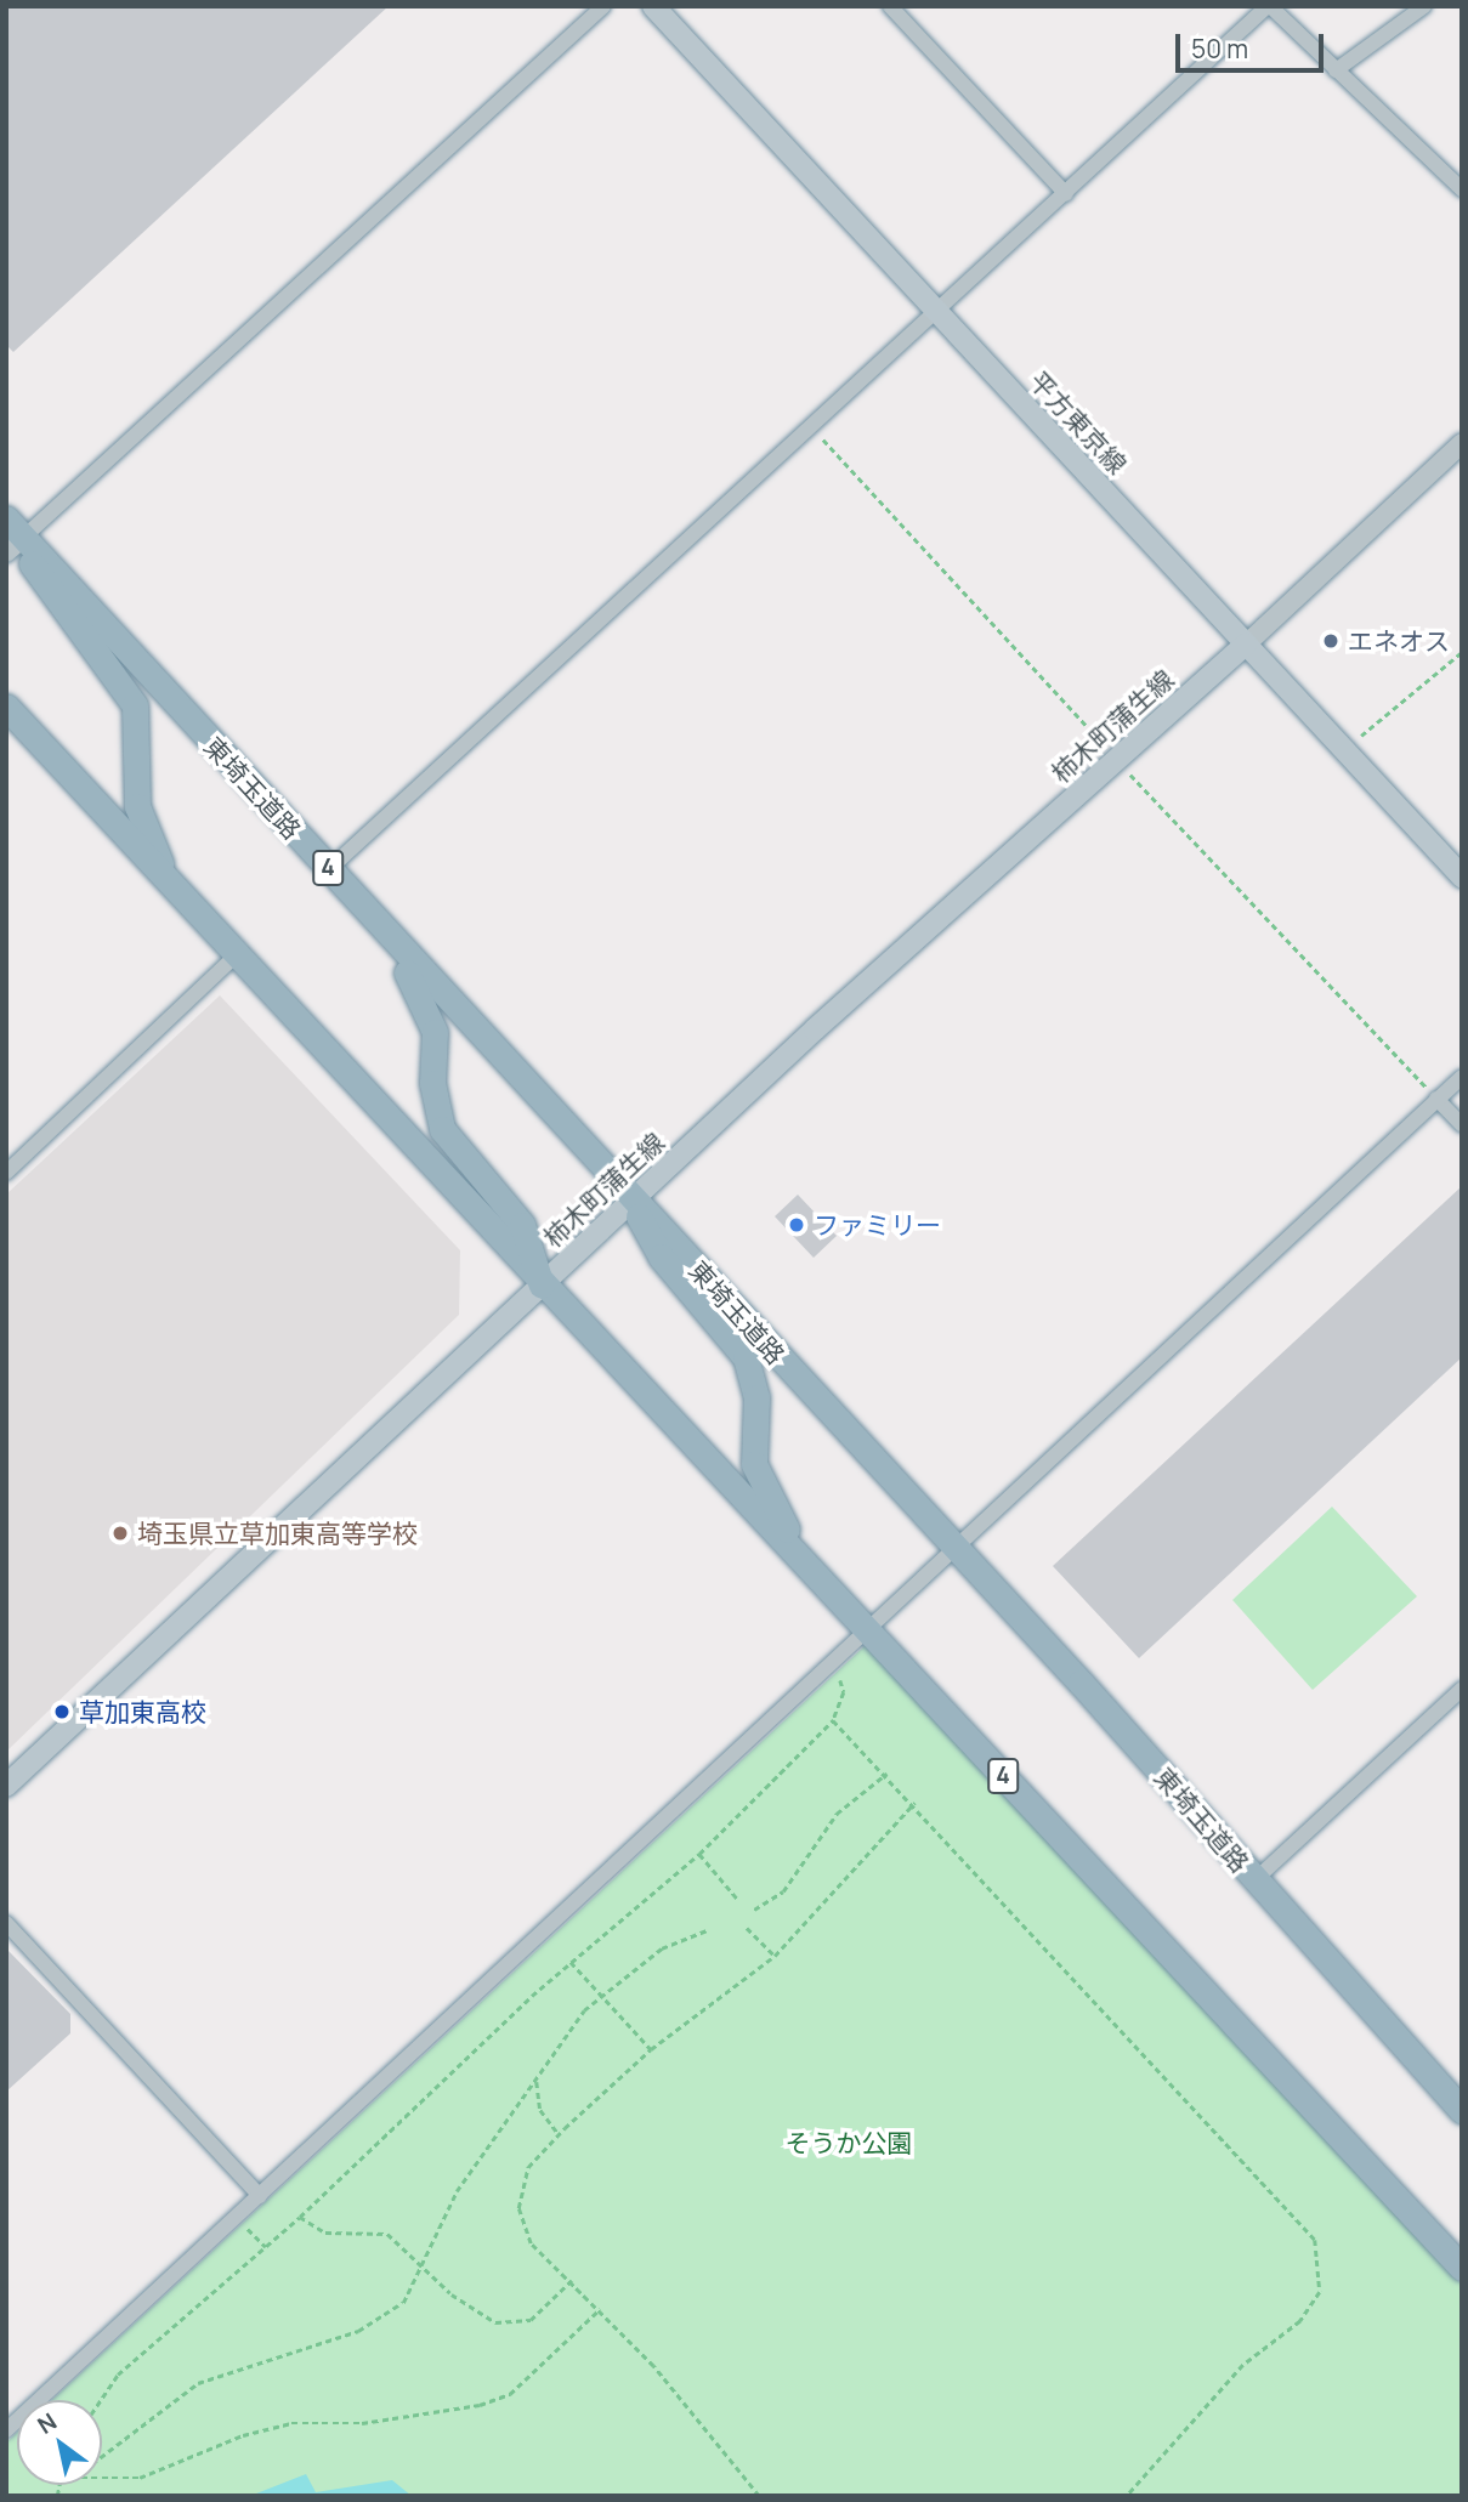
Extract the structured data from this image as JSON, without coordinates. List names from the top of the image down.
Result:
{
  "streets": {
    "highway": ["東埼玉道路", "4"],
    "main road": ["平方東京線", "柿木町蒲生線"]
  },
  "crossings": [
    ["平方東京線", "柿木町蒲生線"],
    ["柿木町蒲生線", "東埼玉道路"],
    ["柿木町蒲生線", "4"],
    ["東埼玉道路", "4"]
  ],
  "parks": ["そうか公園"],
  "places": [
    "エネオス",
    "ファミリー",
    "埼玉県立草加東高等学校",
    "草加東高校"
  ],
  "scale_bar": "50 m",
  "north": "top left"
}
